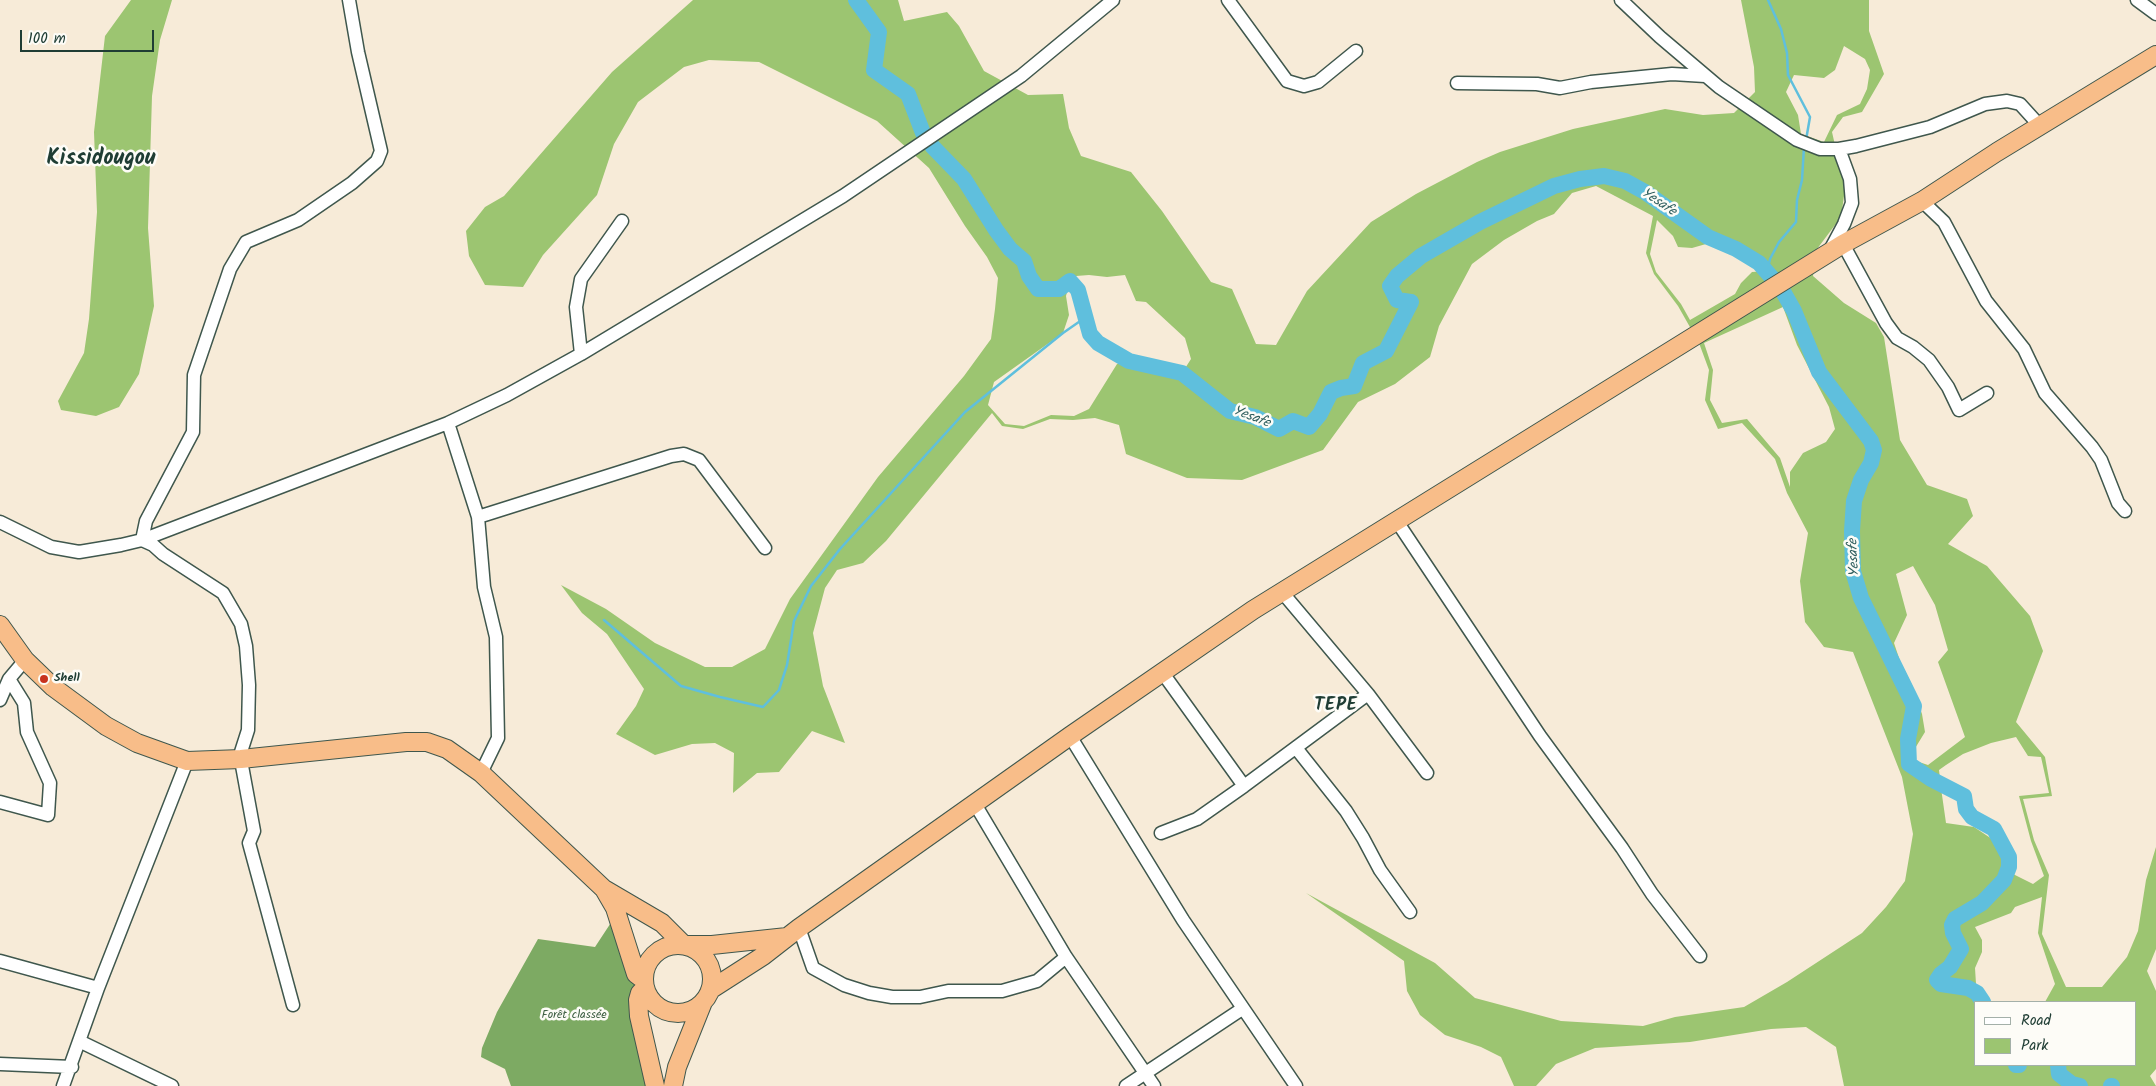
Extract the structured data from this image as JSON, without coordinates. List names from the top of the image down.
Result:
{
  "districts": ["Kissidougou", "TEPE"],
  "water": ["Yesafe"],
  "parks": ["Forêt classée"],
  "places": ["Shell"],
  "legend": ["Road", "Park"],
  "scale_bar": "100 m"
}
